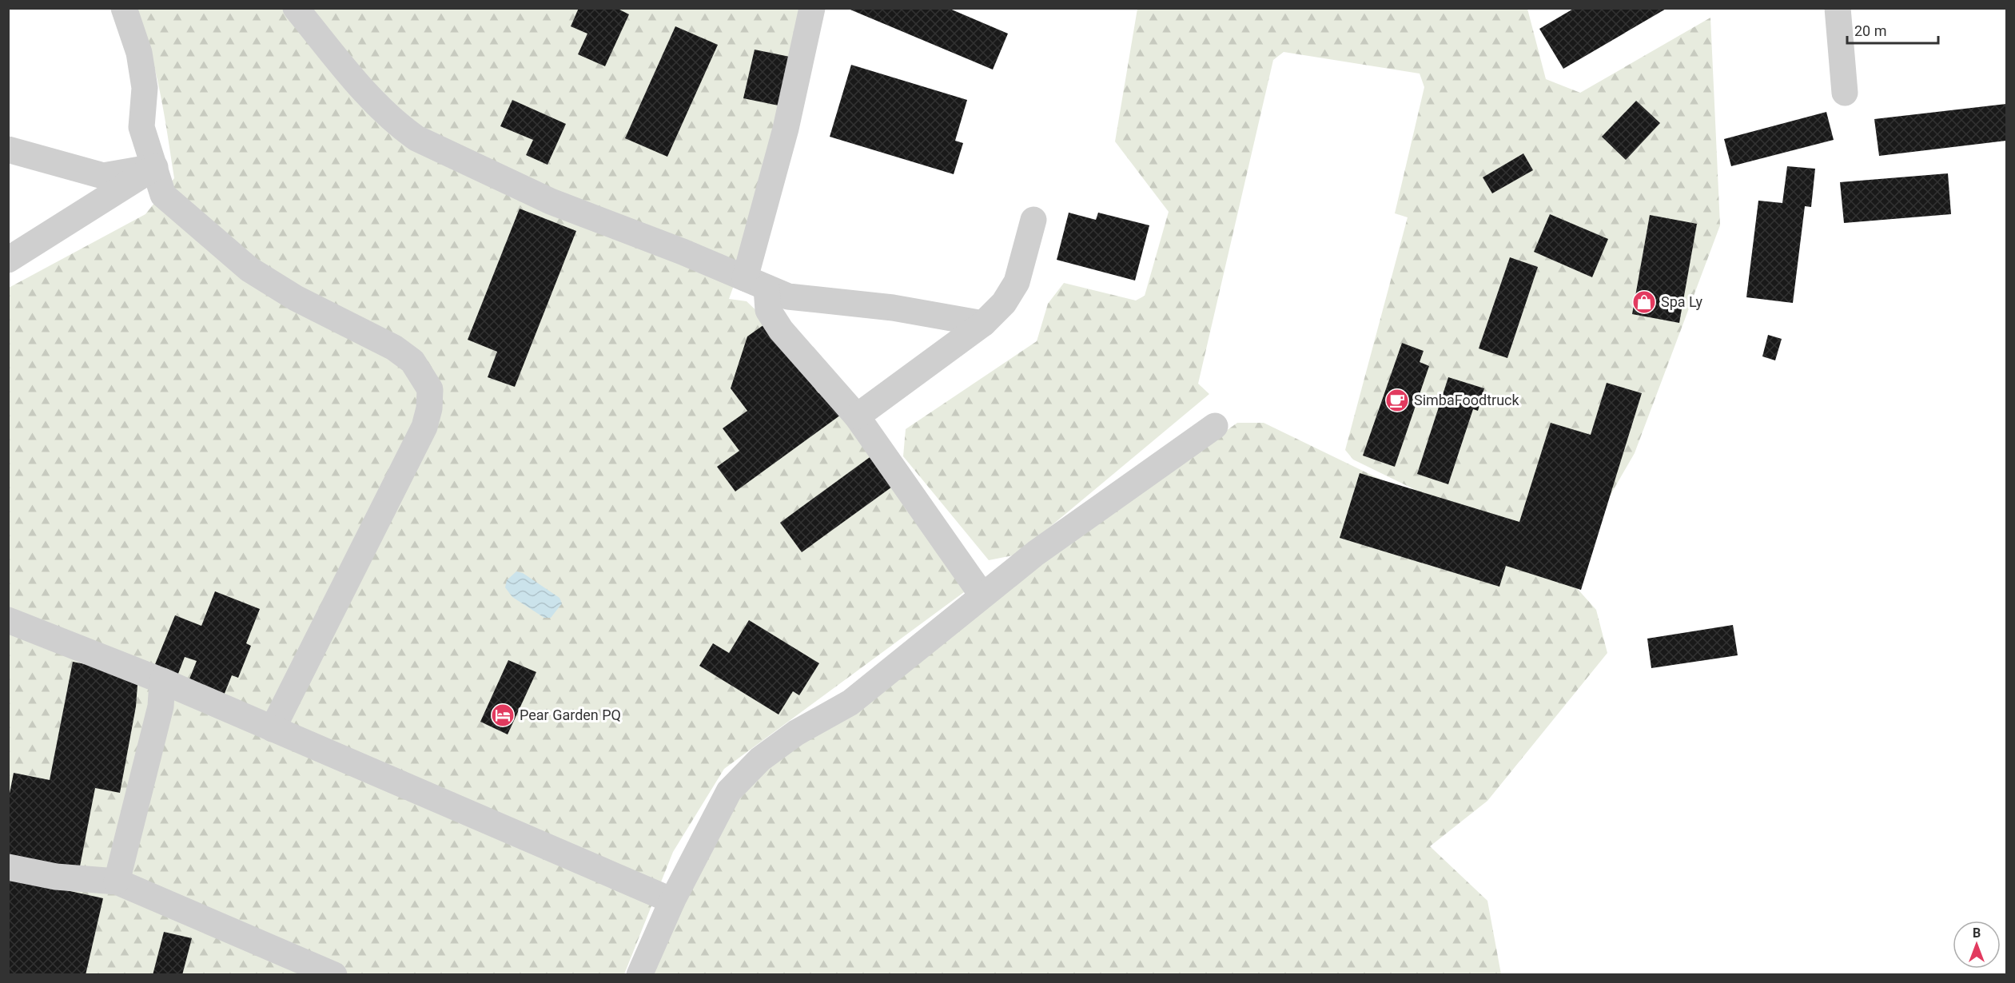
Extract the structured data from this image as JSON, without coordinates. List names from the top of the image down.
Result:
{
  "places": {
    "shop": ["Spa Ly"],
    "cafe": ["SimbaFoodtruck"],
    "hotel": ["Pear Garden PQ"]
  },
  "scale_bar": "20 m",
  "north": "top"
}
